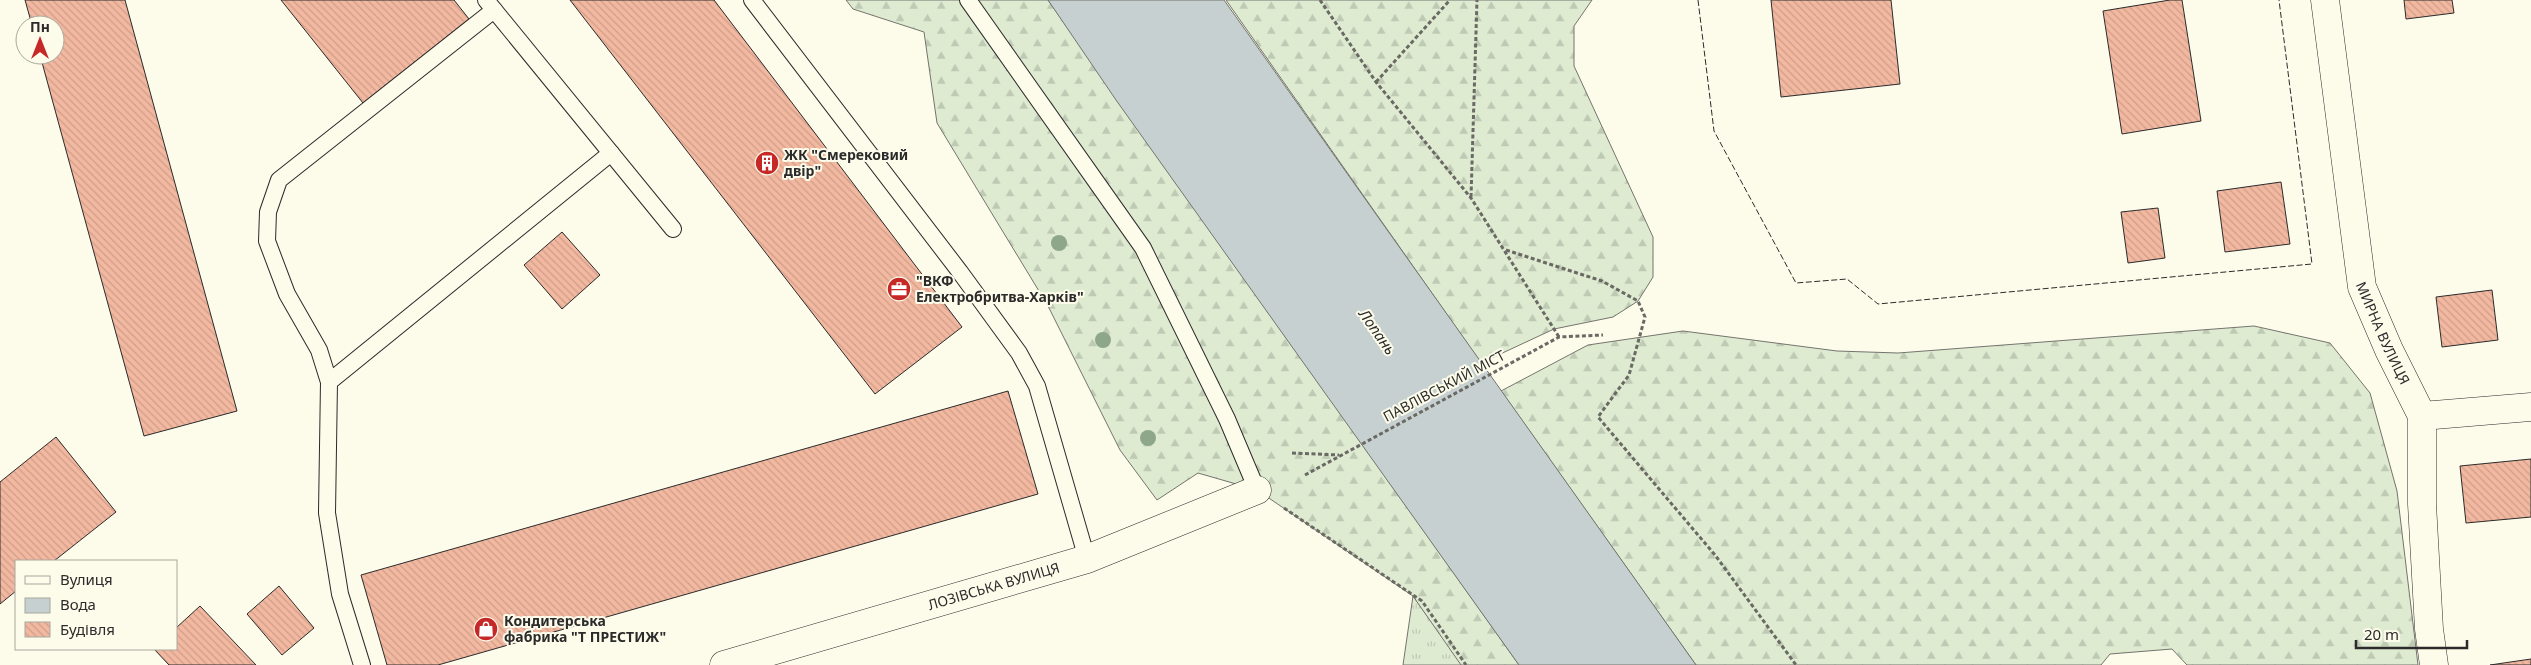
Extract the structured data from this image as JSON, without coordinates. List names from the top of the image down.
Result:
{
  "streets": {
    "street": ["МИРНА ВУЛИЦЯ", "ЛОЗІВСЬКА ВУЛИЦЯ"],
    "path": ["ПАВЛІВСЬКИЙ МІСТ"]
  },
  "water": ["Лопань"],
  "places": {
    "building": ["ЖК \"Смерековий двір\""],
    "office": ["\"ВКФ Електробритва-Харків\""],
    "shop": ["Кондитерська фабрика \"Т ПРЕСТИЖ\""]
  },
  "legend": ["Вулиця", "Вода", "Будівля"],
  "scale_bar": "20 m",
  "north": "top"
}
